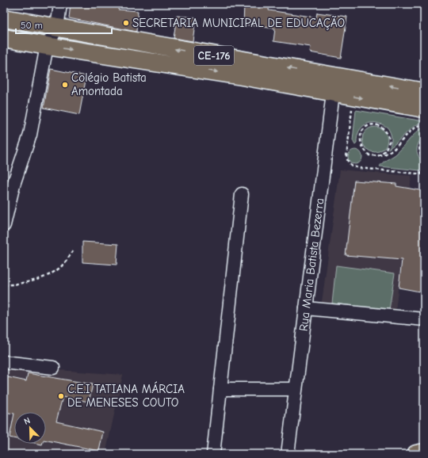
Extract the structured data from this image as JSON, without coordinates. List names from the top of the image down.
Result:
{
  "streets": {
    "main road": ["CE-176"],
    "street": ["Rua Maria Batista Bezerra"]
  },
  "crossings": [
    ["CE-176", "Rua Maria Batista Bezerra"]
  ],
  "places": ["SECRETARIA MUNICIPAL DE EDUCAÇÃO", "Colégio Batista Amontada", "C.E.I TATIANA MÁRCIA DE MENESES COUTO"],
  "scale_bar": "50 m",
  "north": "top left"
}
